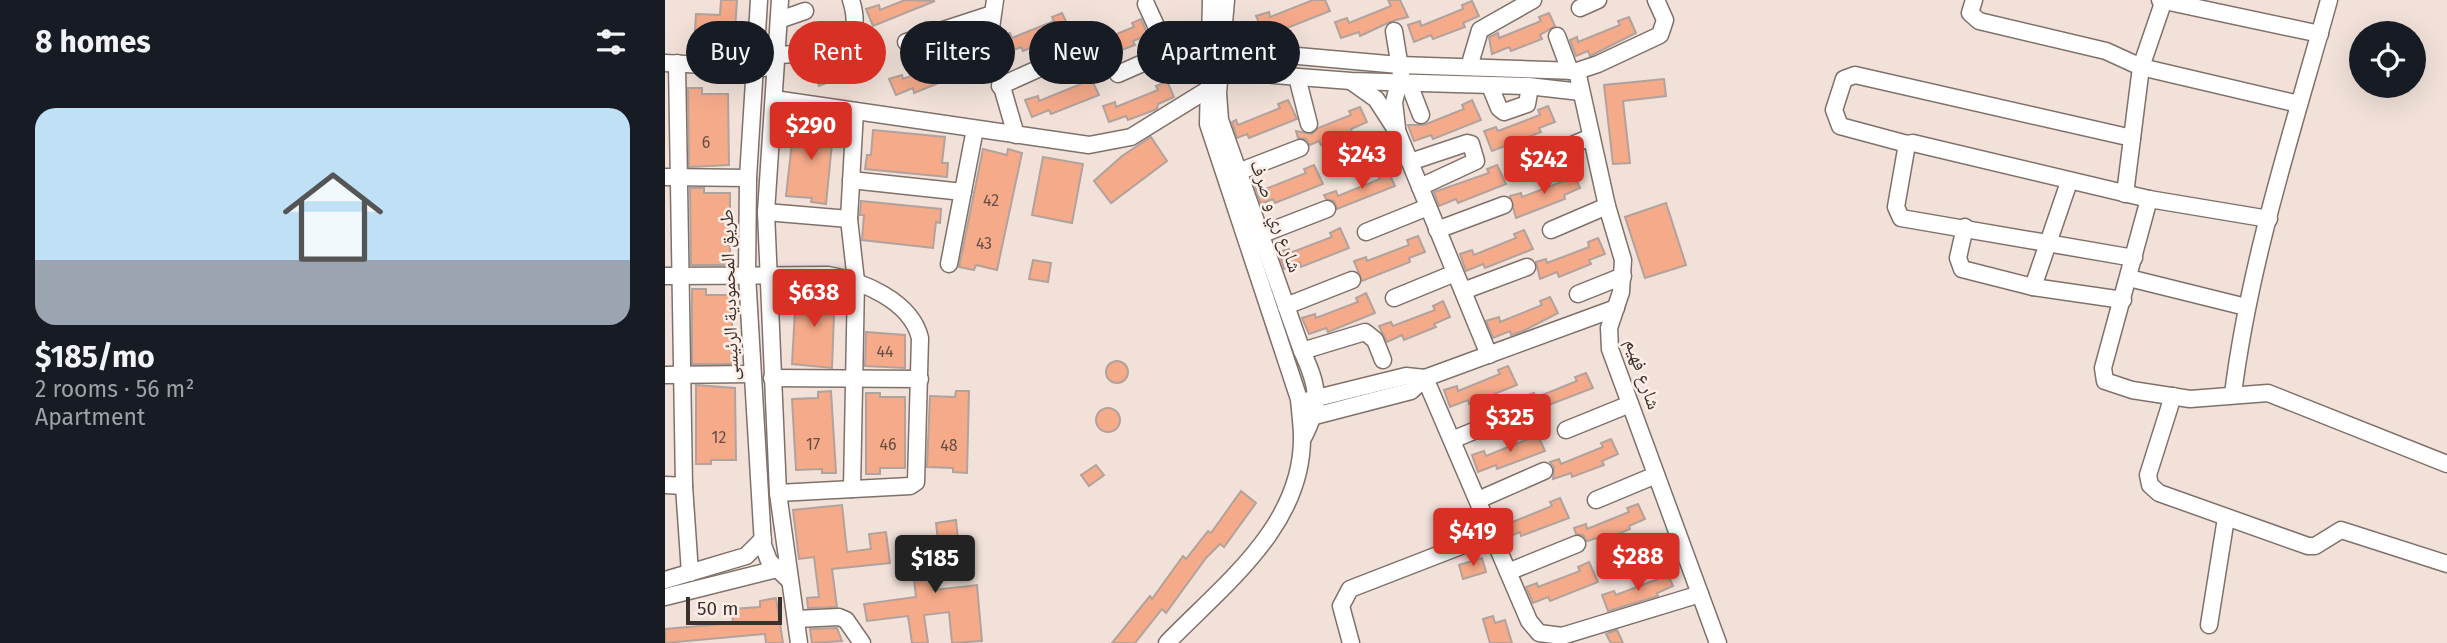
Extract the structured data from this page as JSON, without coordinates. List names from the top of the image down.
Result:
{
  "streets": {
    "street": ["شارع ري و صرف", "طريق المحمودية الرئيسى", "شارع فهيم"]
  },
  "house_numbers": [
    "6",
    "42",
    "43",
    "44",
    "12",
    "17",
    "46",
    "48"
  ],
  "scale_bar": "50 m",
  "page": {
    "heading": "8 homes",
    "chip": [
      "Buy",
      "Rent",
      "Filters",
      "New",
      "Apartment"
    ],
    "list": [
      {
        "name": "$185/mo",
        "note": "2 rooms · 56 m² · Apartment"
      }
    ],
    "price": [
      "$290",
      "$243",
      "$242",
      "$638",
      "$325",
      "$419",
      "$288",
      "$185"
    ],
    "scale": "50 m"
  }
}
